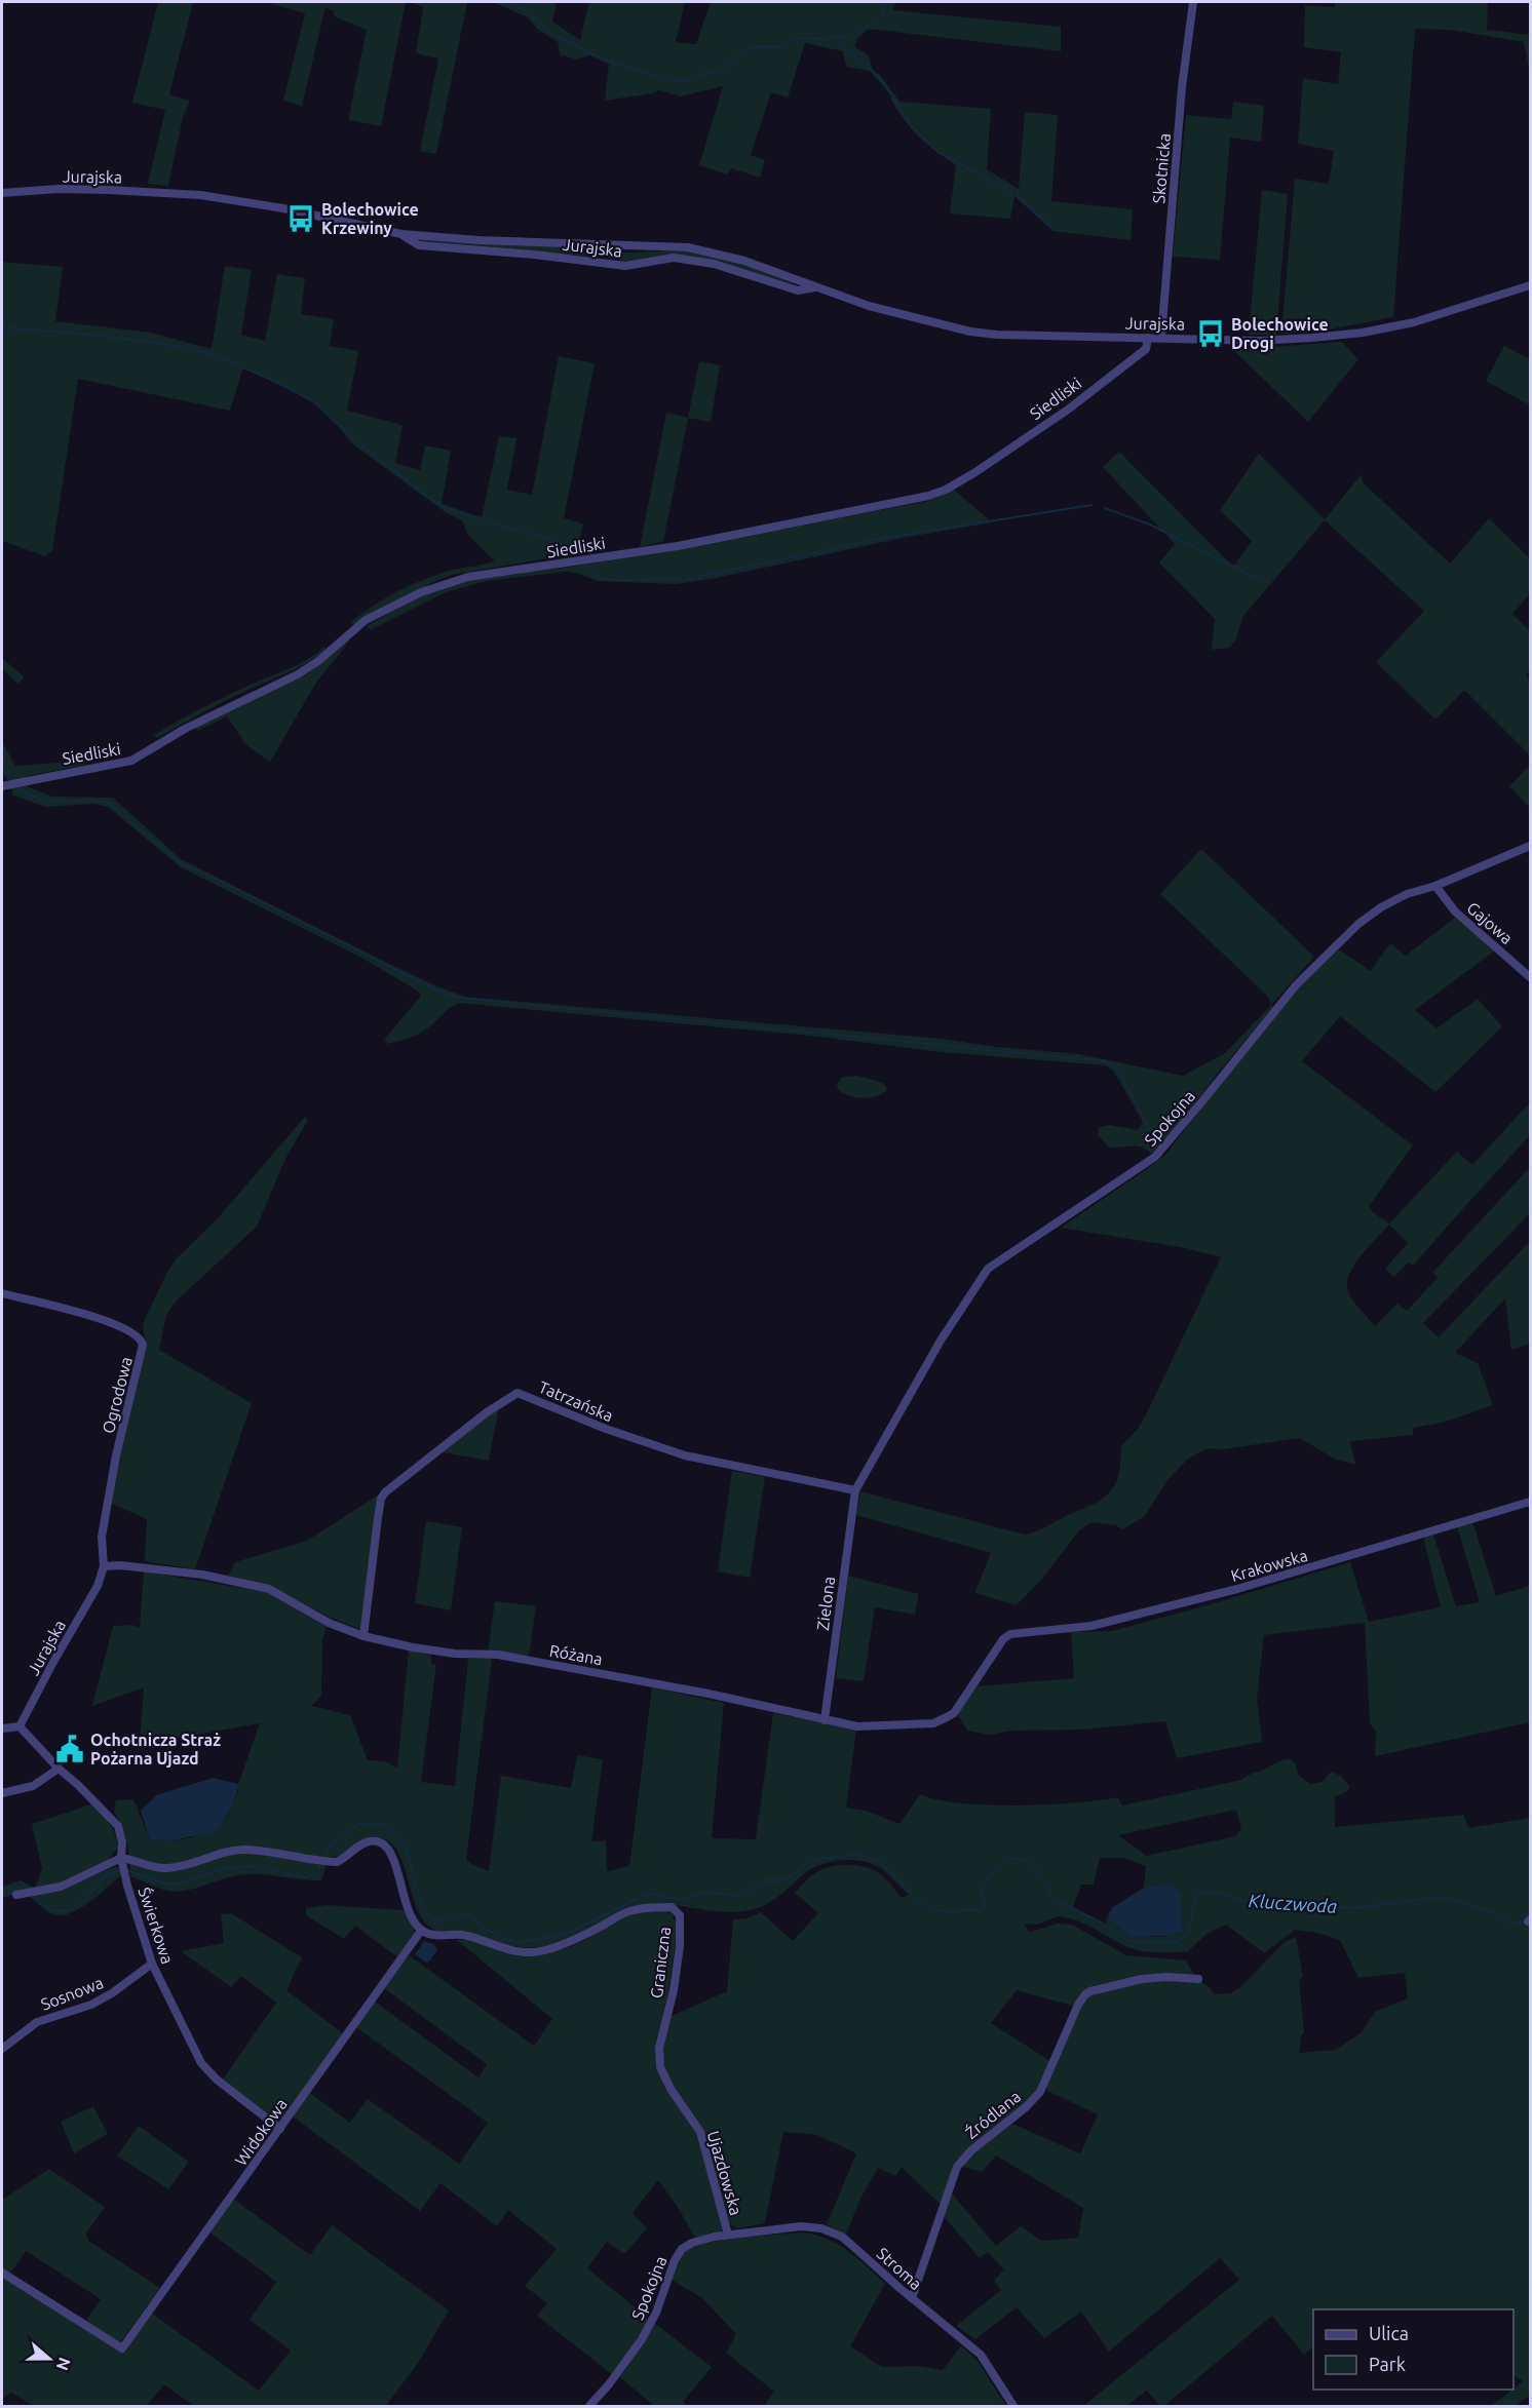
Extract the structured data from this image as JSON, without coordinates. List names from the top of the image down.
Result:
{
  "streets": {
    "street": [
      "Skotnicka",
      "Jurajska",
      "Siedliski",
      "Gajowa",
      "Spokojna",
      "Ogrodowa",
      "Tatrzańska",
      "Krakowska",
      "Zielona",
      "Różana",
      "Świerkowa",
      "Graniczna",
      "Sosnowa",
      "Źródlana",
      "Widokowa",
      "Ujazdowska",
      "Stroma"
    ]
  },
  "crossings": [
    ["Skotnicka", "Jurajska"],
    ["Jurajska", "Siedliski"],
    ["Jurajska", "Ogrodowa"],
    ["Jurajska", "Różana"],
    ["Jurajska", "Świerkowa"],
    ["Gajowa", "Spokojna"],
    ["Spokojna", "Tatrzańska"],
    ["Spokojna", "Zielona"],
    ["Spokojna", "Ujazdowska"],
    ["Spokojna", "Stroma"],
    ["Ogrodowa", "Różana"],
    ["Tatrzańska", "Zielona"],
    ["Tatrzańska", "Różana"],
    ["Krakowska", "Różana"],
    ["Zielona", "Różana"],
    ["Świerkowa", "Sosnowa"],
    ["Świerkowa", "Widokowa"],
    ["Graniczna", "Widokowa"],
    ["Graniczna", "Ujazdowska"],
    ["Źródlana", "Stroma"],
    ["Ujazdowska", "Stroma"]
  ],
  "water": ["Kluczwoda"],
  "places": {
    "bus stop": ["Bolechowice Krzewiny", "Bolechowice Drogi"],
    "public building": ["Ochotnicza Straż Pożarna Ujazd"]
  },
  "legend": ["Ulica", "Park"],
  "north": "right"
}
